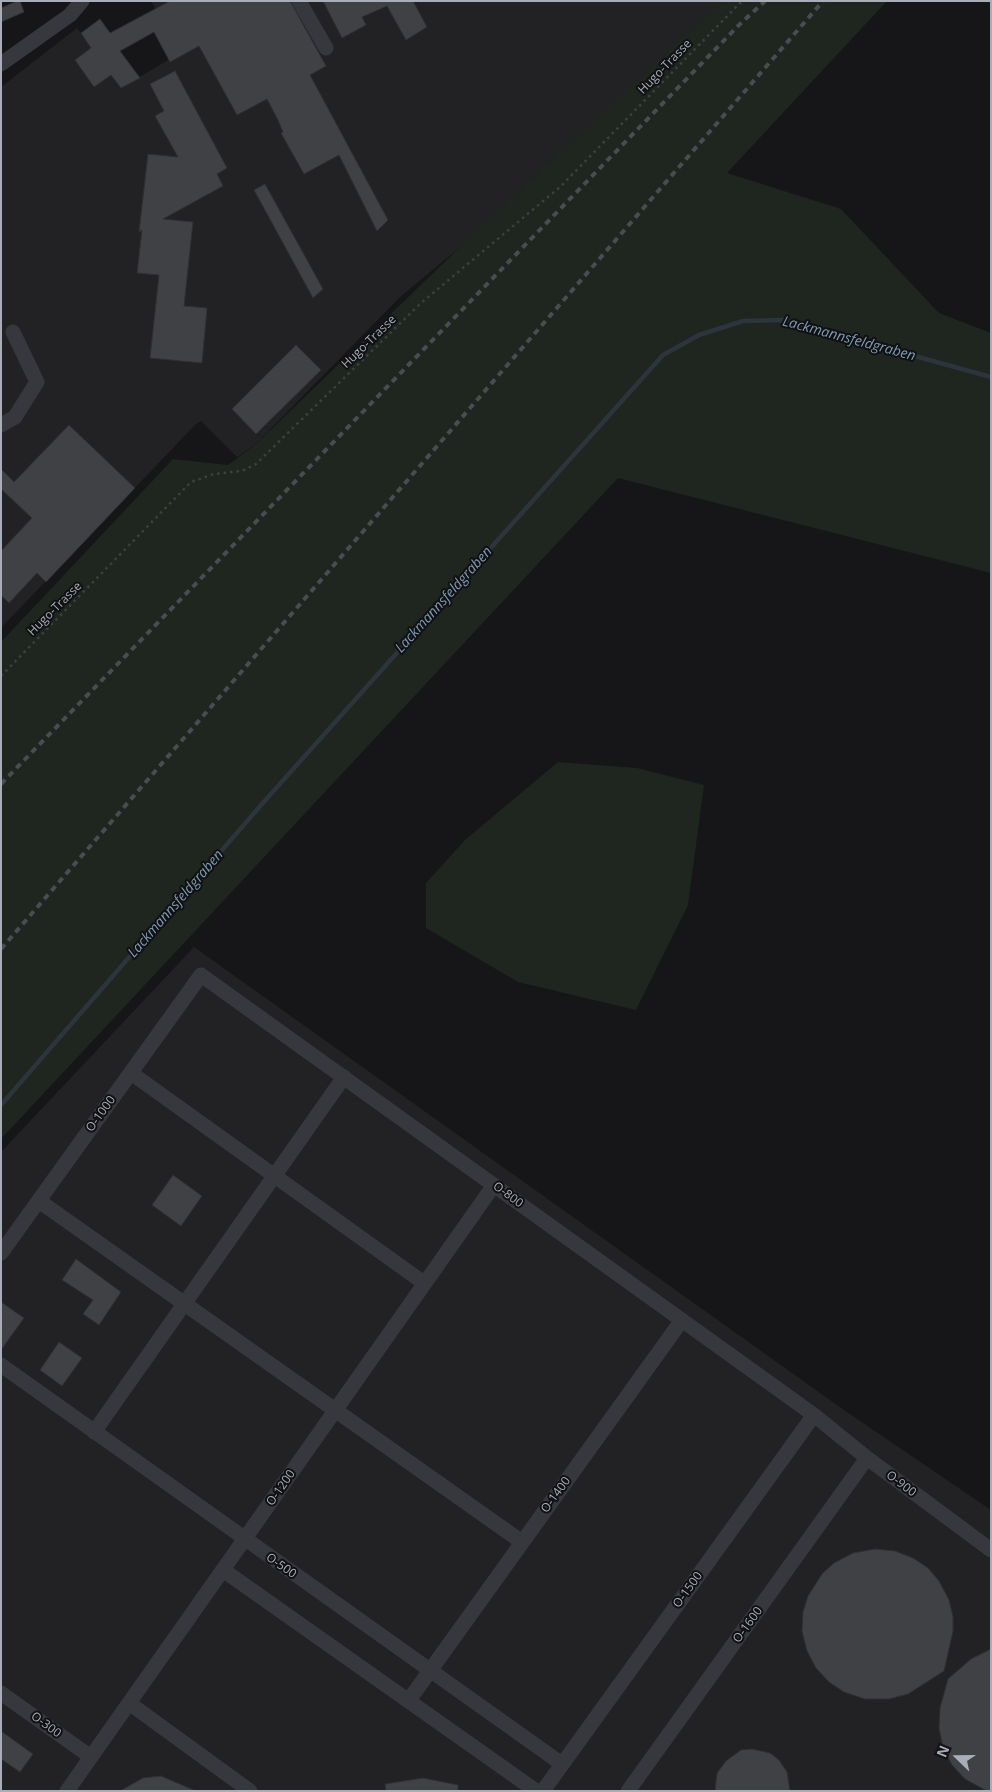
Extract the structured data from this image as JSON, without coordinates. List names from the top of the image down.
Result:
{
  "streets": {
    "street": [
      "O-1000",
      "O-800",
      "O-900",
      "O-1200",
      "O-1400",
      "O-500",
      "O-1500",
      "O-1600",
      "O-300"
    ],
    "path": ["Hugo-Trasse"]
  },
  "crossings": [
    ["O-1000", "O-800"],
    ["O-800", "O-900"],
    ["O-800", "O-1200"],
    ["O-800", "O-1400"],
    ["O-800", "O-1500"],
    ["O-900", "O-1500"],
    ["O-900", "O-1600"],
    ["O-1200", "O-500"],
    ["O-1200", "O-300"],
    ["O-1400", "O-500"],
    ["O-500", "O-1500"]
  ],
  "water": ["Lackmannsfeldgraben"],
  "north": "left"
}
